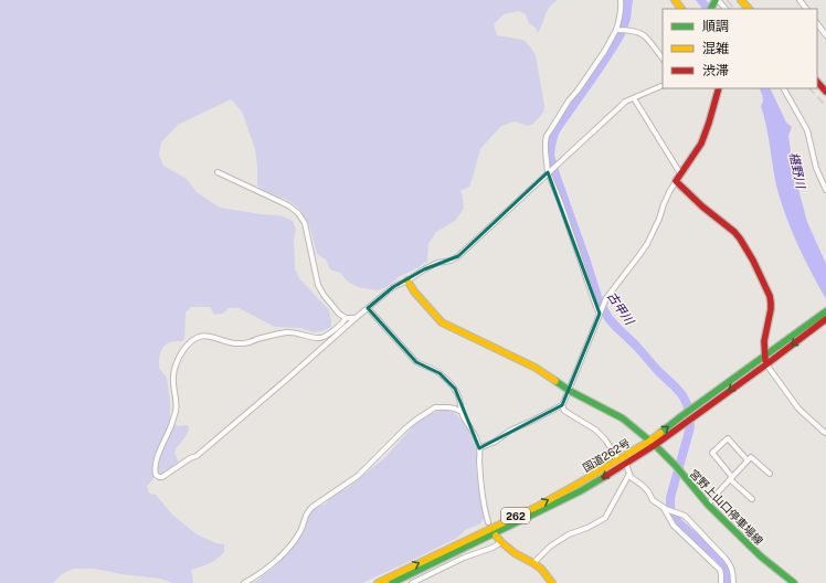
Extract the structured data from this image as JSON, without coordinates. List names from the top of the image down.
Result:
{
  "streets": {
    "main road": ["国道262号", "宮野上山口停車場線", "262"]
  },
  "crossings": [
    ["国道262号", "宮野上山口停車場線"]
  ],
  "water": ["椹野川", "古甲川"],
  "legend": ["順調", "混雑", "渋滞"]
}
